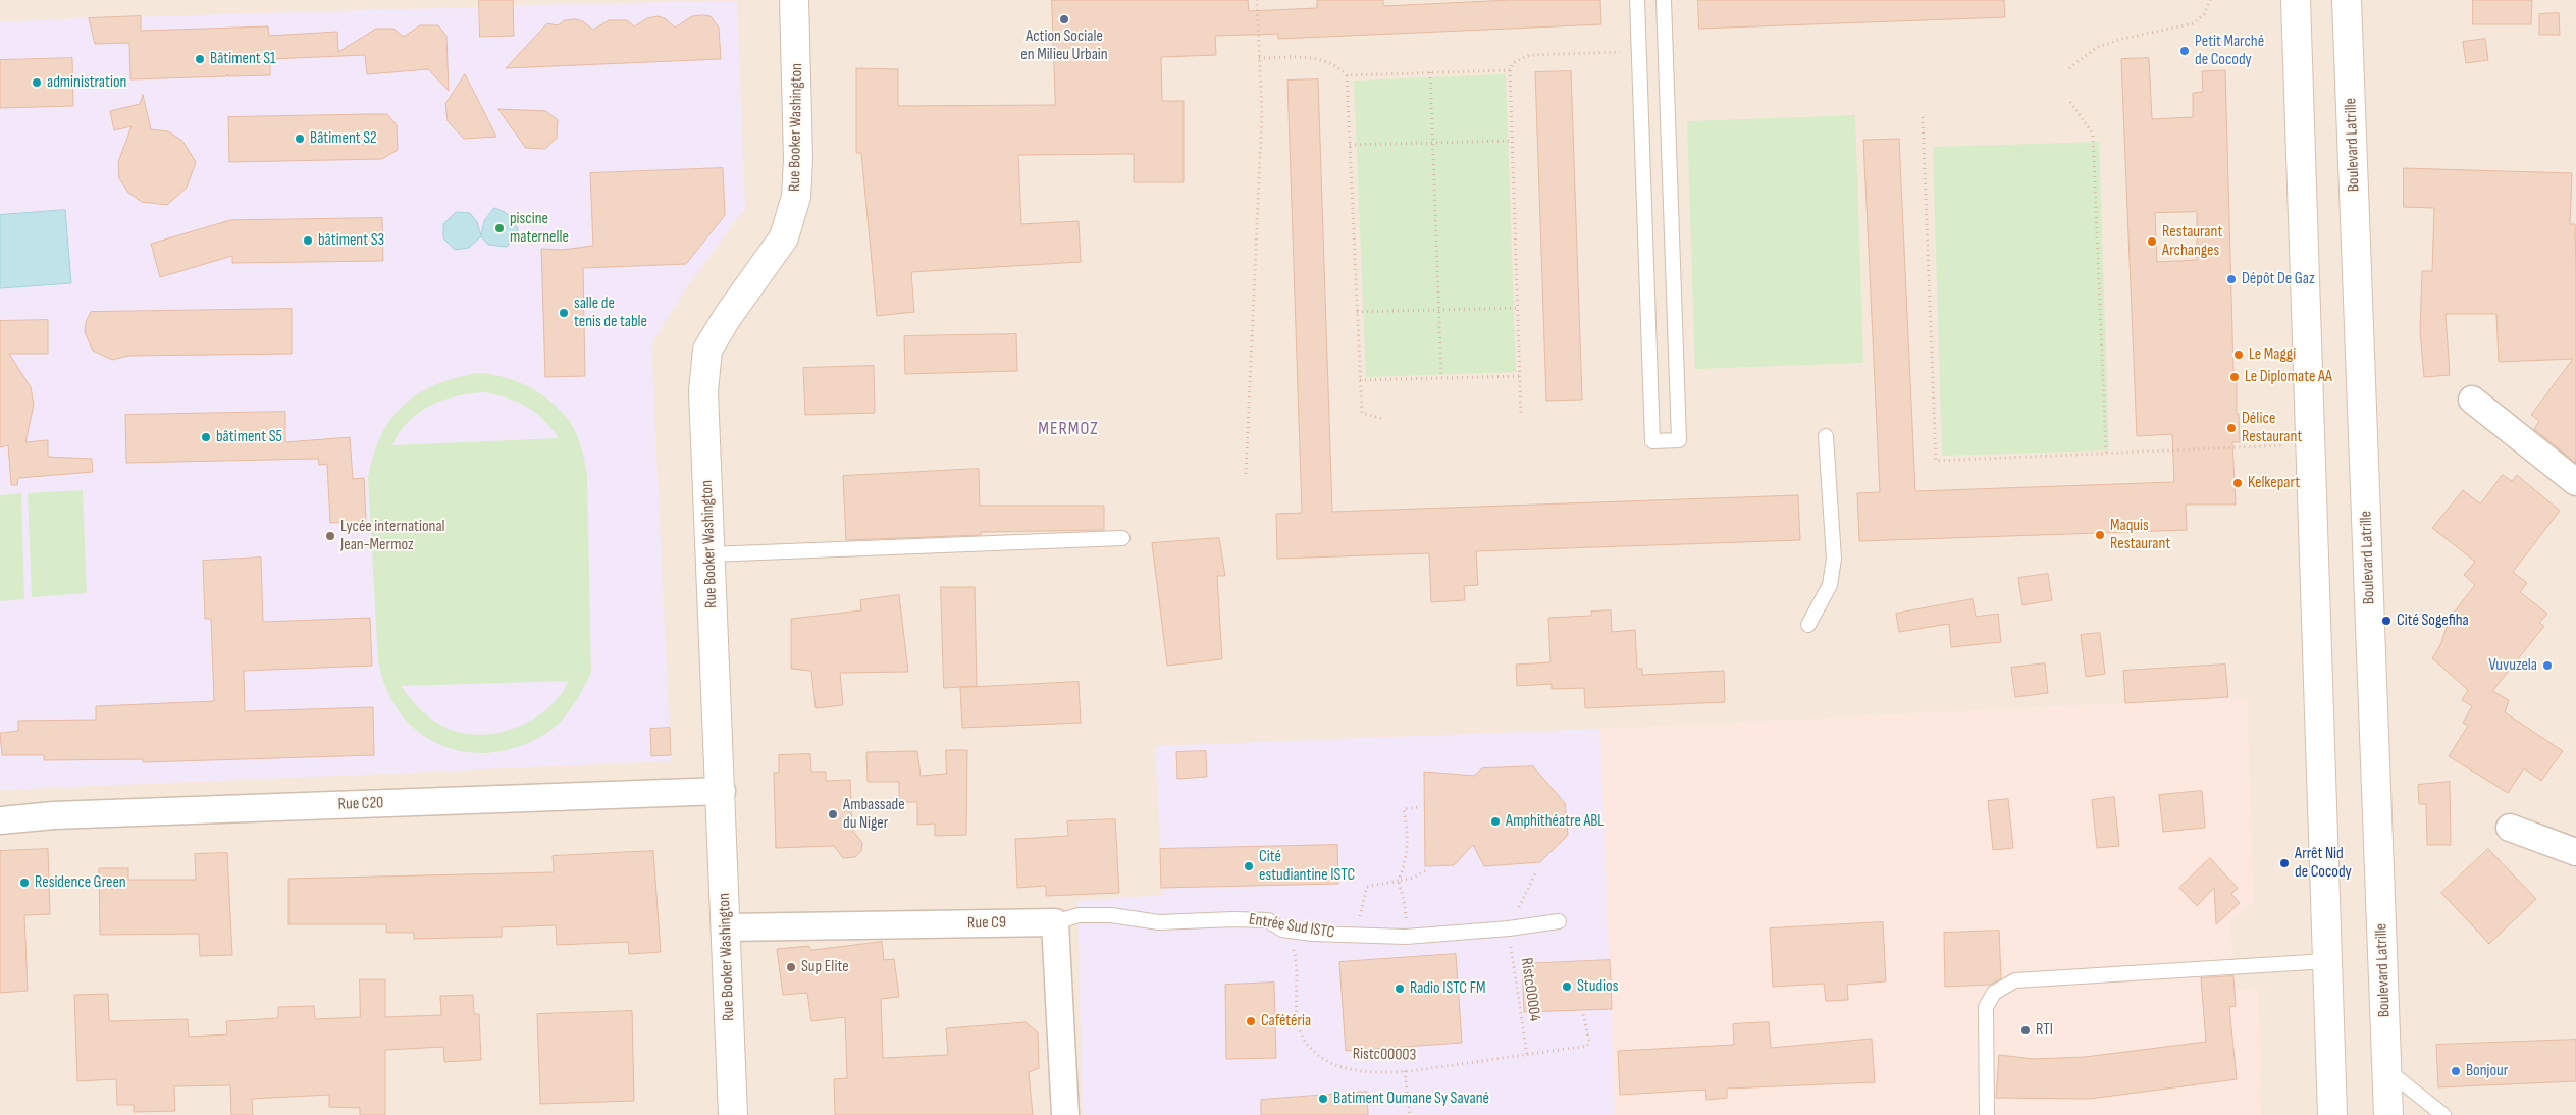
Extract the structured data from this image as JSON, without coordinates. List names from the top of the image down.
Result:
{
  "streets": {
    "main road": ["Rue Booker Washington", "Boulevard Latrille"],
    "street": ["Rue C20", "Rue C9"],
    "lane": ["Entrée Sud ISTC"],
    "path": ["Ristc00004", "Ristc00003"]
  },
  "crossings": [
    ["Rue Booker Washington", "Rue C20"],
    ["Rue Booker Washington", "Rue C9"],
    ["Rue C9", "Entrée Sud ISTC"],
    ["Entrée Sud ISTC", "Ristc00004"],
    ["Entrée Sud ISTC", "Ristc00003"],
    ["Ristc00004", "Ristc00003"]
  ],
  "districts": ["MERMOZ"],
  "places": [
    "Action Sociale en Milieu Urbain",
    "Petit Marché de Cocody",
    "Bâtiment S1",
    "administration",
    "Bâtiment S2",
    "piscine maternelle",
    "bâtiment S3",
    "Restaurant Archanges",
    "Dépôt De Gaz",
    "salle de tenis de table",
    "Le Maggi",
    "Le Diplomate AA",
    "Délice Restaurant",
    "bâtiment S5",
    "Kelkepart",
    "Maquis Restaurant",
    "Lycée international Jean-Mermoz",
    "Cité Sogefiha",
    "Vuvuzela",
    "Ambassade du Niger",
    "Amphithéatre ABL",
    "Arrêt Nid de Cocody",
    "Cité estudiantine ISTC",
    "Residence Green",
    "Sup Elite",
    "Studios",
    "Radio ISTC FM",
    "Cafétéria",
    "RTI",
    "Bonjour",
    "Batiment Oumane Sy Savané"
  ]
}
